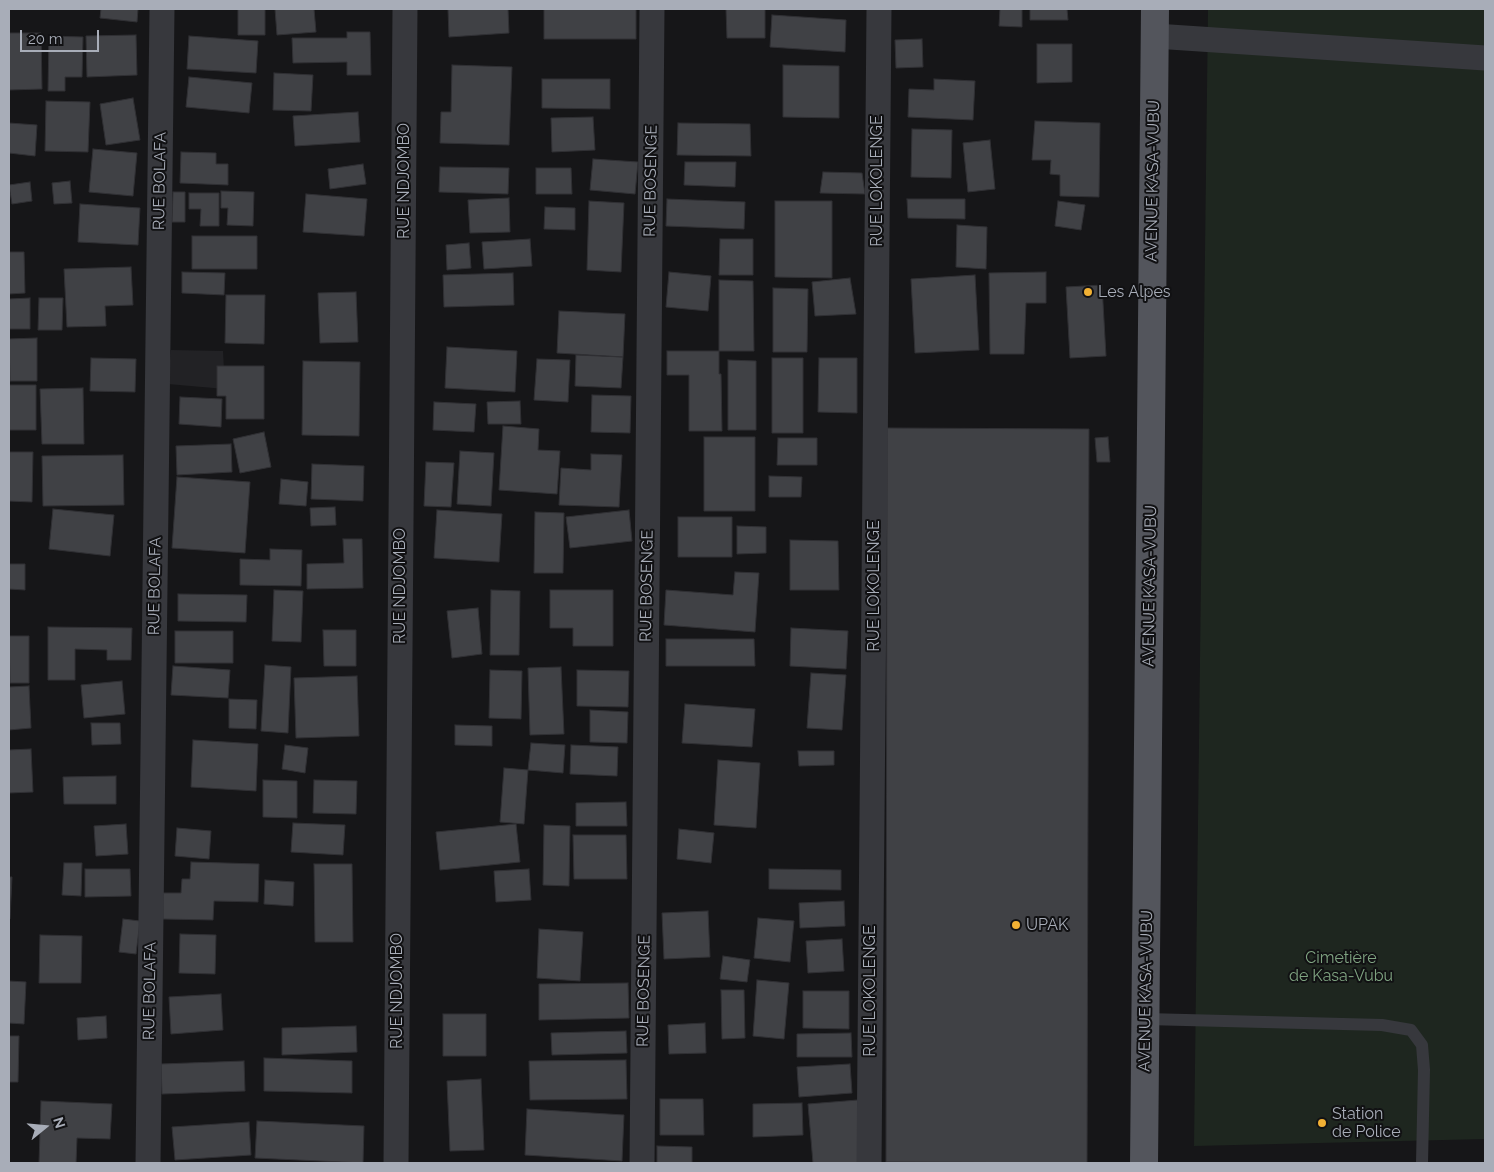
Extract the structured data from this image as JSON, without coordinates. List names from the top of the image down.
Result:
{
  "streets": {
    "main road": ["AVENUE KASA-VUBU"],
    "street": [
      "RUE BOLAFA",
      "RUE NDJOMBO",
      "RUE BOSENGE",
      "RUE LOKOLENGE"
    ]
  },
  "parks": ["Cimetière de Kasa-Vubu"],
  "places": ["Les Alpes", "UPAK", "Station de Police"],
  "scale_bar": "20 m",
  "north": "right"
}
